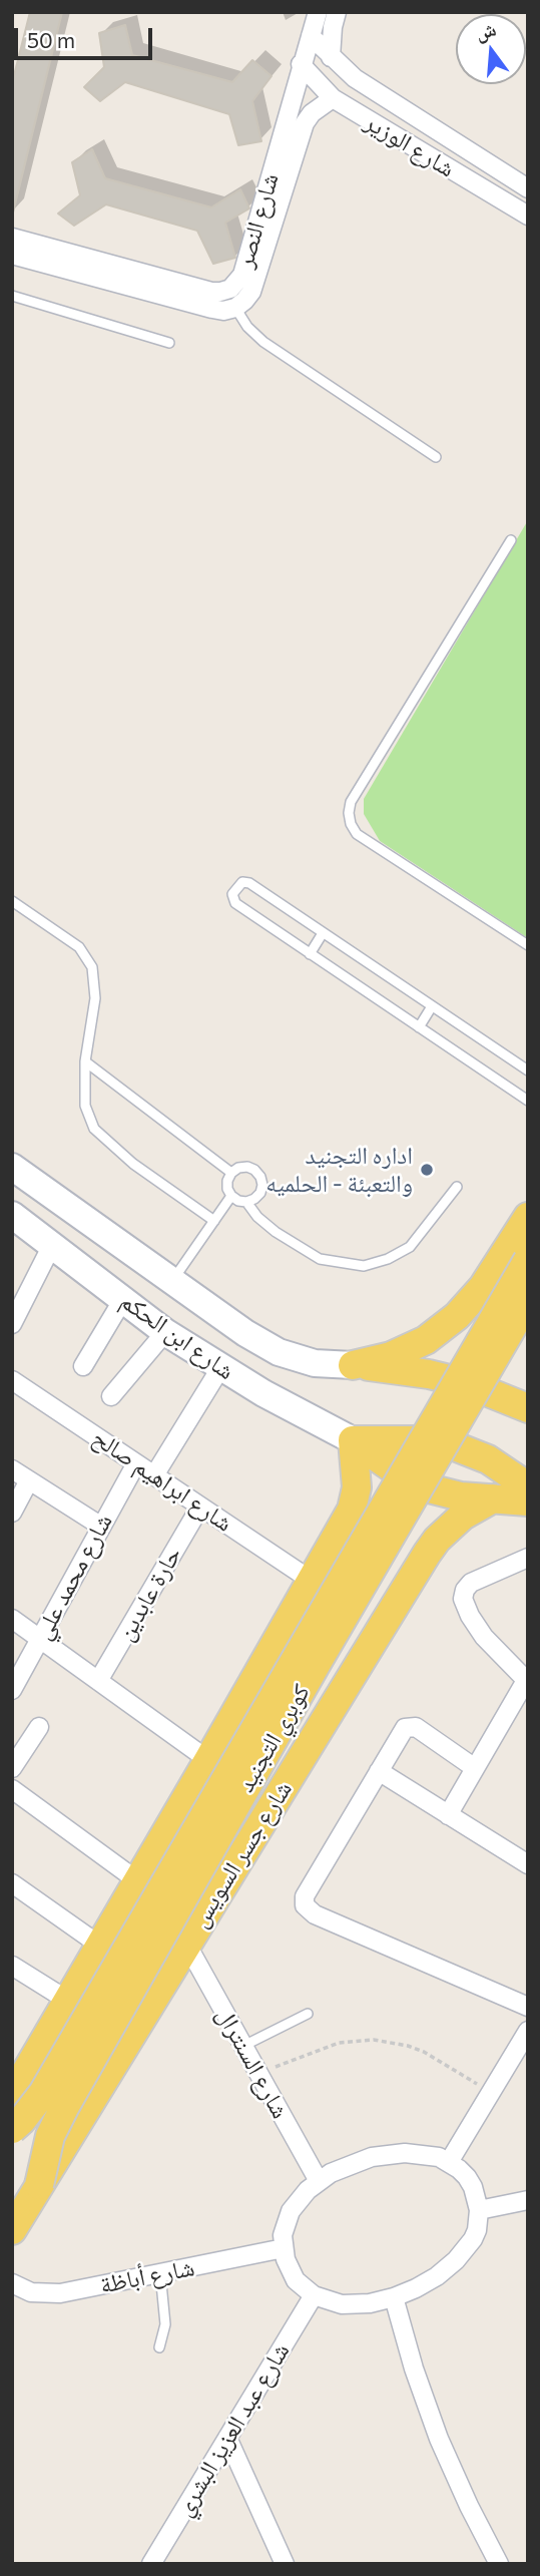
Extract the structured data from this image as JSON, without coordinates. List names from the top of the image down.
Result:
{
  "streets": {
    "main road": ["شارع ابن الحكم", "كوبري التجنيد", "شارع جسر السويس"],
    "street": [
      "شارع الوزير",
      "شارع النصر",
      "شارع ابراهيم صالح",
      "شارع محمد علي",
      "حارة عابدين",
      "شارع السنترال",
      "شارع أباظة",
      "شارع عبد العزيز البشري"
    ]
  },
  "crossings": [
    ["شارع الوزير", "شارع النصر"],
    ["شارع ابراهيم صالح", "شارع محمد علي"],
    ["شارع ابراهيم صالح", "حارة عابدين"],
    ["كوبري التجنيد", "شارع جسر السويس"],
    ["شارع جسر السويس", "شارع السنترال"],
    ["شارع السنترال", "شارع أباظة"],
    ["شارع السنترال", "شارع عبد العزيز البشري"],
    ["شارع أباظة", "شارع عبد العزيز البشري"]
  ],
  "places": ["اداره التجنيد والتعبئة - الحلميه"],
  "scale_bar": "50 m",
  "north": "top"
}
